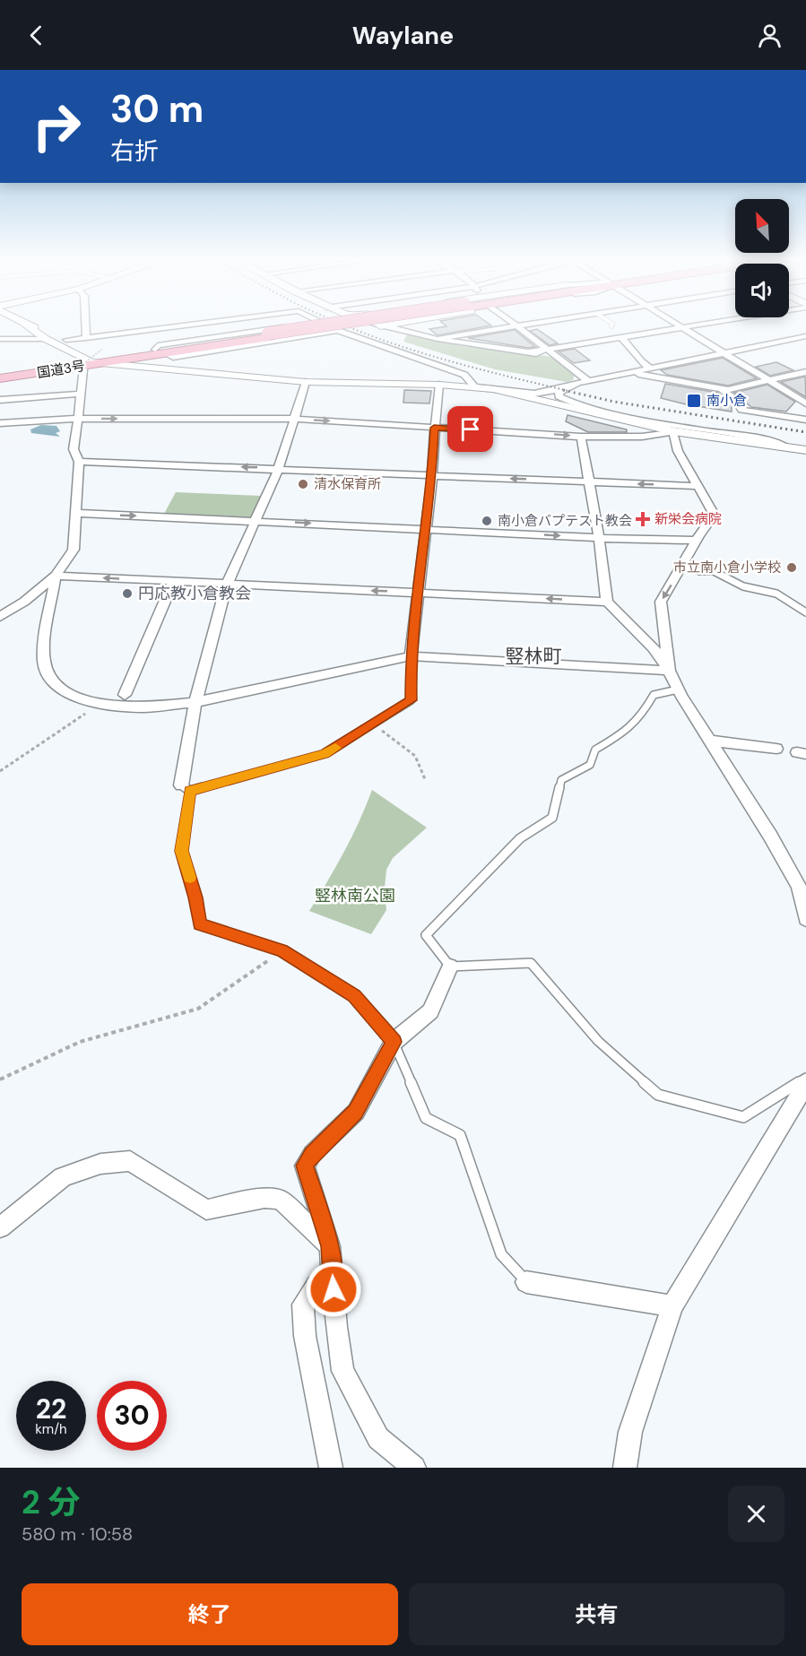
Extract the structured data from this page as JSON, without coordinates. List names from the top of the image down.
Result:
{
  "streets": {
    "highway": ["国道3号"]
  },
  "districts": ["竪林町"],
  "parks": ["竪林南公園"],
  "places": {
    "transit": ["南小倉"],
    "other": [
      "清水保育所",
      "南小倉バプテスト教会",
      "市立南小倉小学校",
      "円応教小倉教会"
    ],
    "health": ["新栄会病院"]
  },
  "north": "top left",
  "page": {
    "header": "Waylane",
    "turn": ["30 m", "右折"],
    "speed": "22 km/h",
    "limit": "30",
    "heading": ["2 分", "580 m · 10:58"],
    "buttons": ["終了", "共有"]
  }
}
